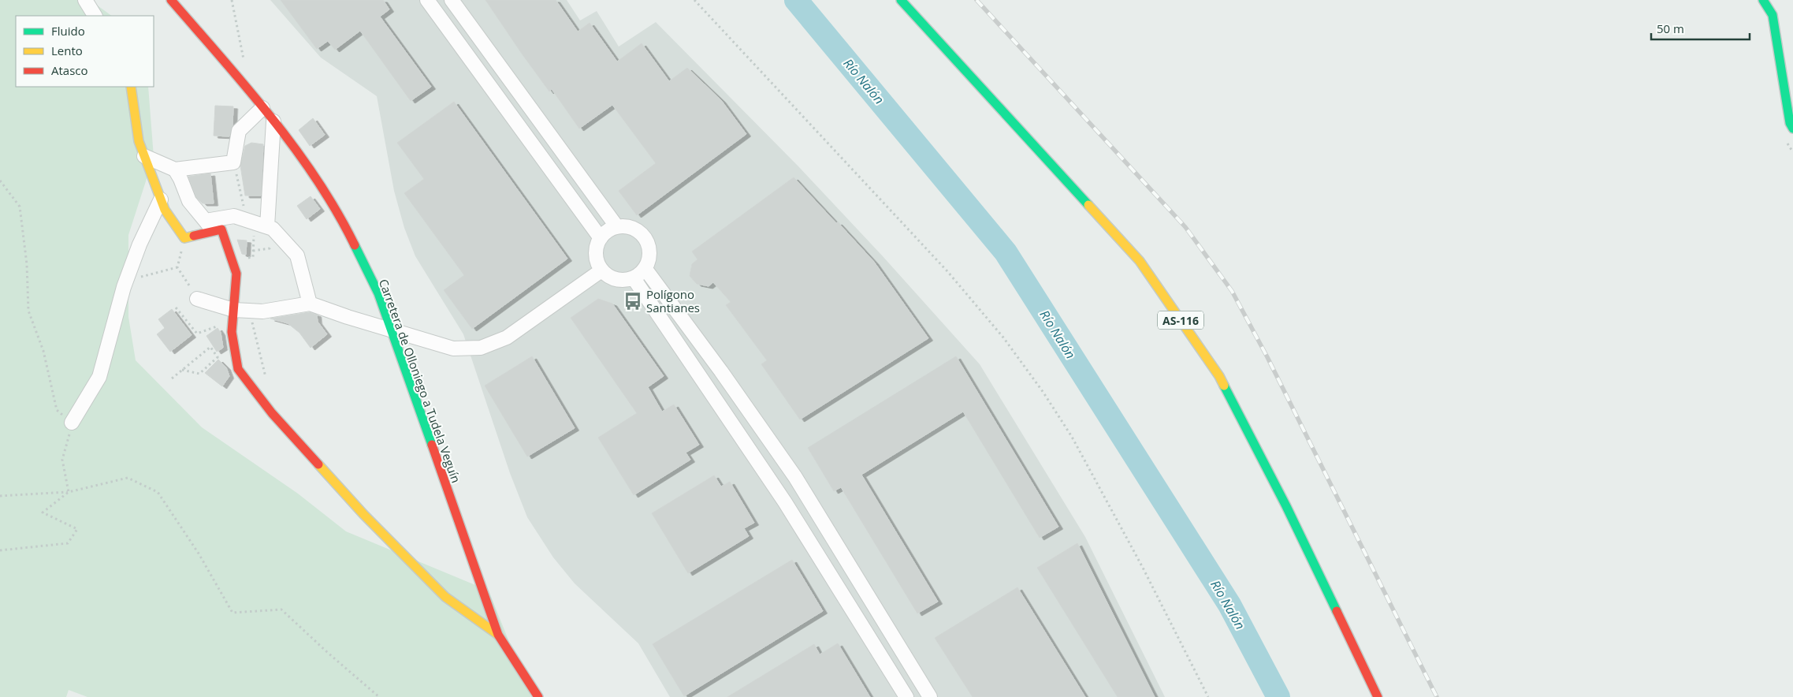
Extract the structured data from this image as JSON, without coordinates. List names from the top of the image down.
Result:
{
  "streets": {
    "street": ["AS-116", "Carretera de Olloniego a Tudela Veguín"]
  },
  "water": ["Río Nalón"],
  "places": {
    "bus stop": ["Polígono Santianes"]
  },
  "legend": ["Fluido", "Lento", "Atasco"],
  "scale_bar": "50 m"
}
